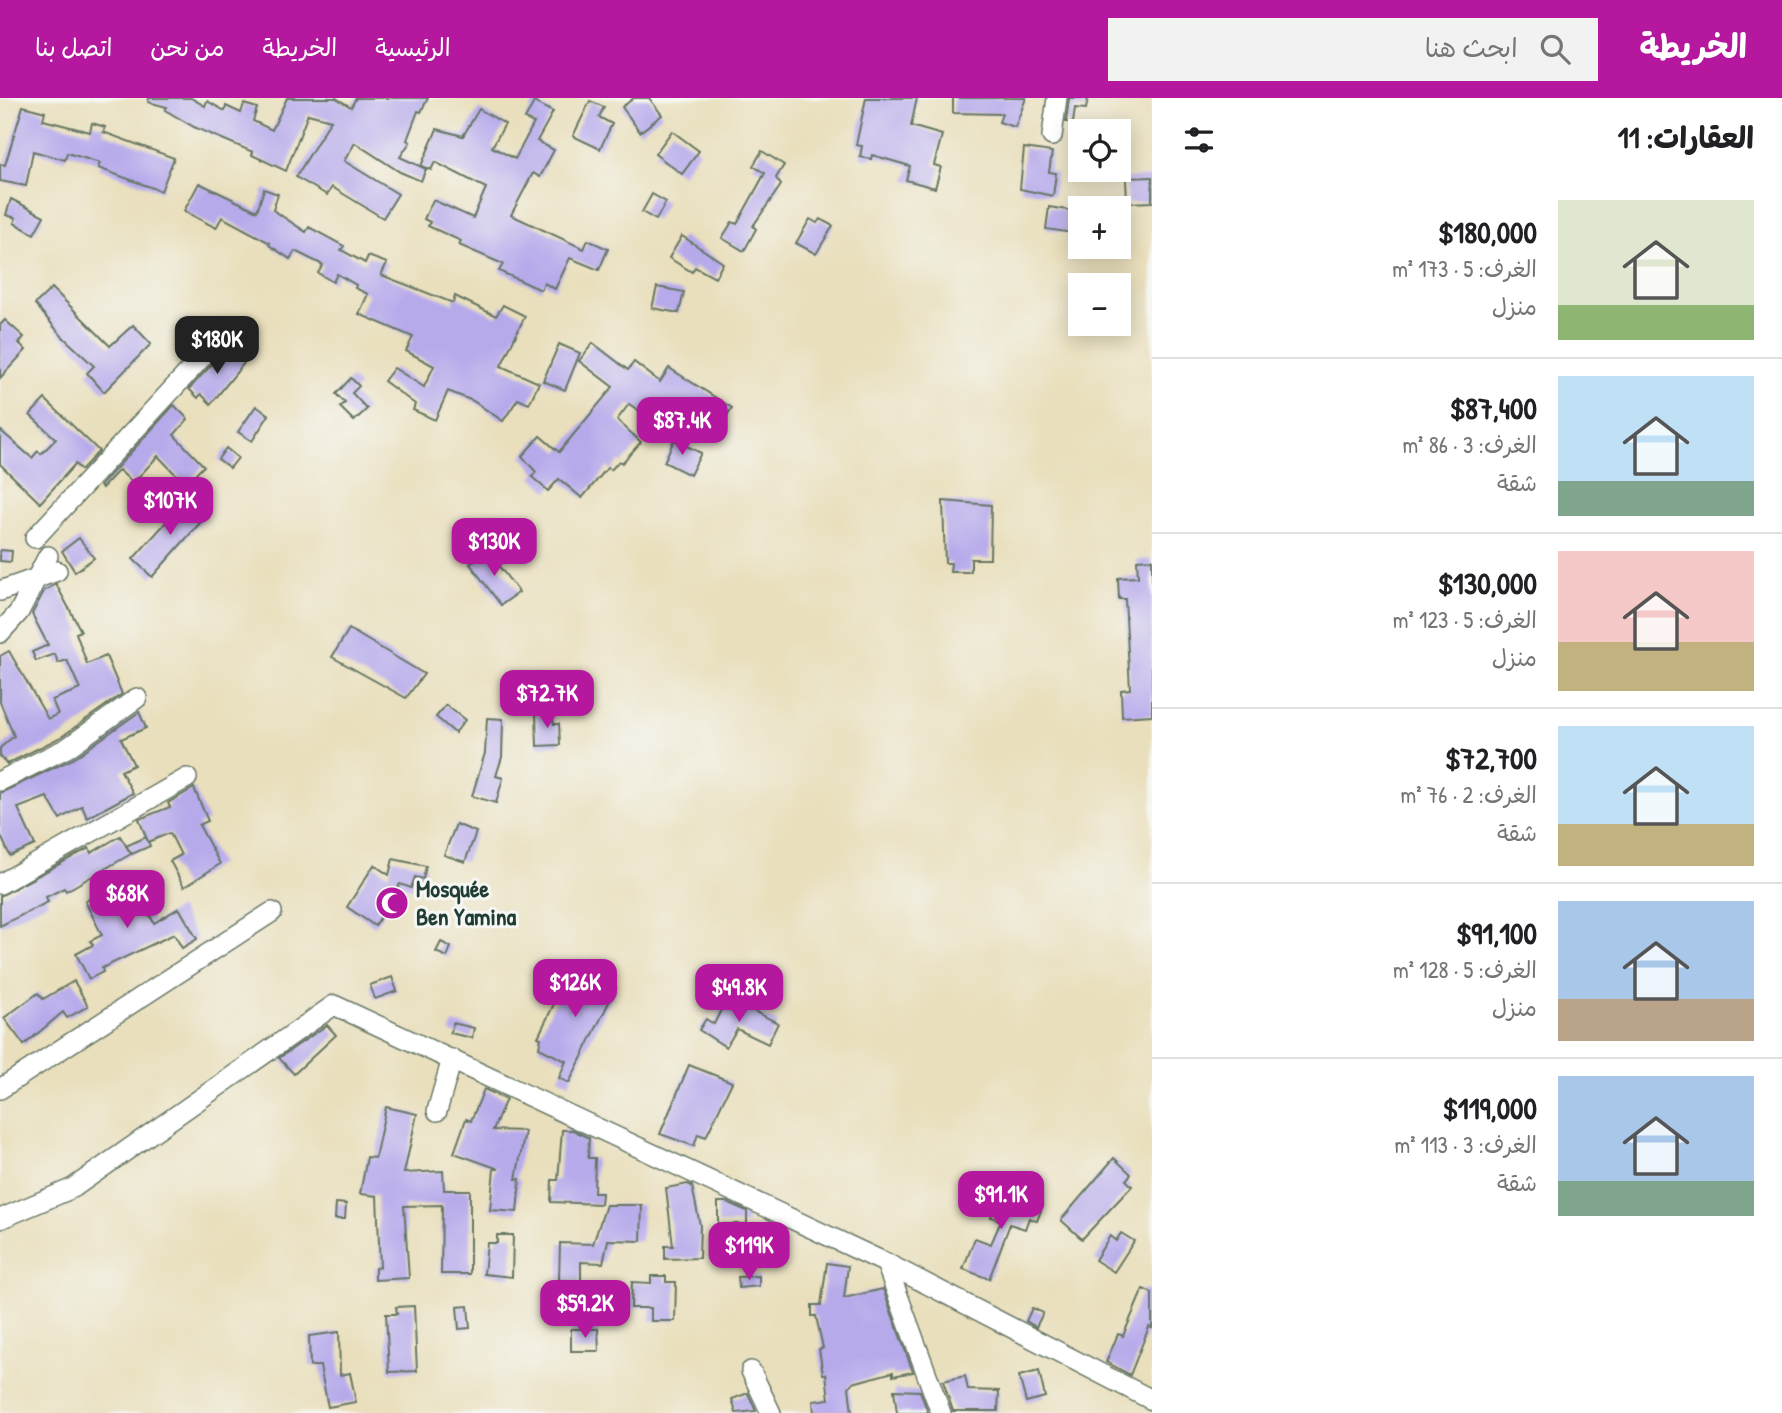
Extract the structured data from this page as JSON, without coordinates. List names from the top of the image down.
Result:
{
  "places": {
    "mosque": ["Mosquée Ben Yamina"]
  },
  "page": {
    "header": "الخريطة",
    "search": "ابحث هنا",
    "nav": [
      "الرئيسية",
      "الخريطة",
      "من نحن",
      "اتصل بنا"
    ],
    "heading": "العقارات: 11",
    "map_buttons": ["+", "−"],
    "list": [
      {
        "name": "$180,000",
        "note": "الغرف: 5 · 173 m² · منزل"
      },
      {
        "name": "$87,400",
        "note": "الغرف: 3 · 86 m² · شقة"
      },
      {
        "name": "$130,000",
        "note": "الغرف: 5 · 123 m² · منزل"
      },
      {
        "name": "$72,700",
        "note": "الغرف: 2 · 76 m² · شقة"
      },
      {
        "name": "$91,100",
        "note": "الغرف: 5 · 128 m² · منزل"
      },
      {
        "name": "$119,000",
        "note": "الغرف: 3 · 113 m² · شقة"
      }
    ],
    "price": [
      "$180K",
      "$87.4K",
      "$107K",
      "$130K",
      "$72.7K",
      "$68K",
      "$126K",
      "$49.8K",
      "$91.1K",
      "$119K",
      "$59.2K"
    ]
  }
}
